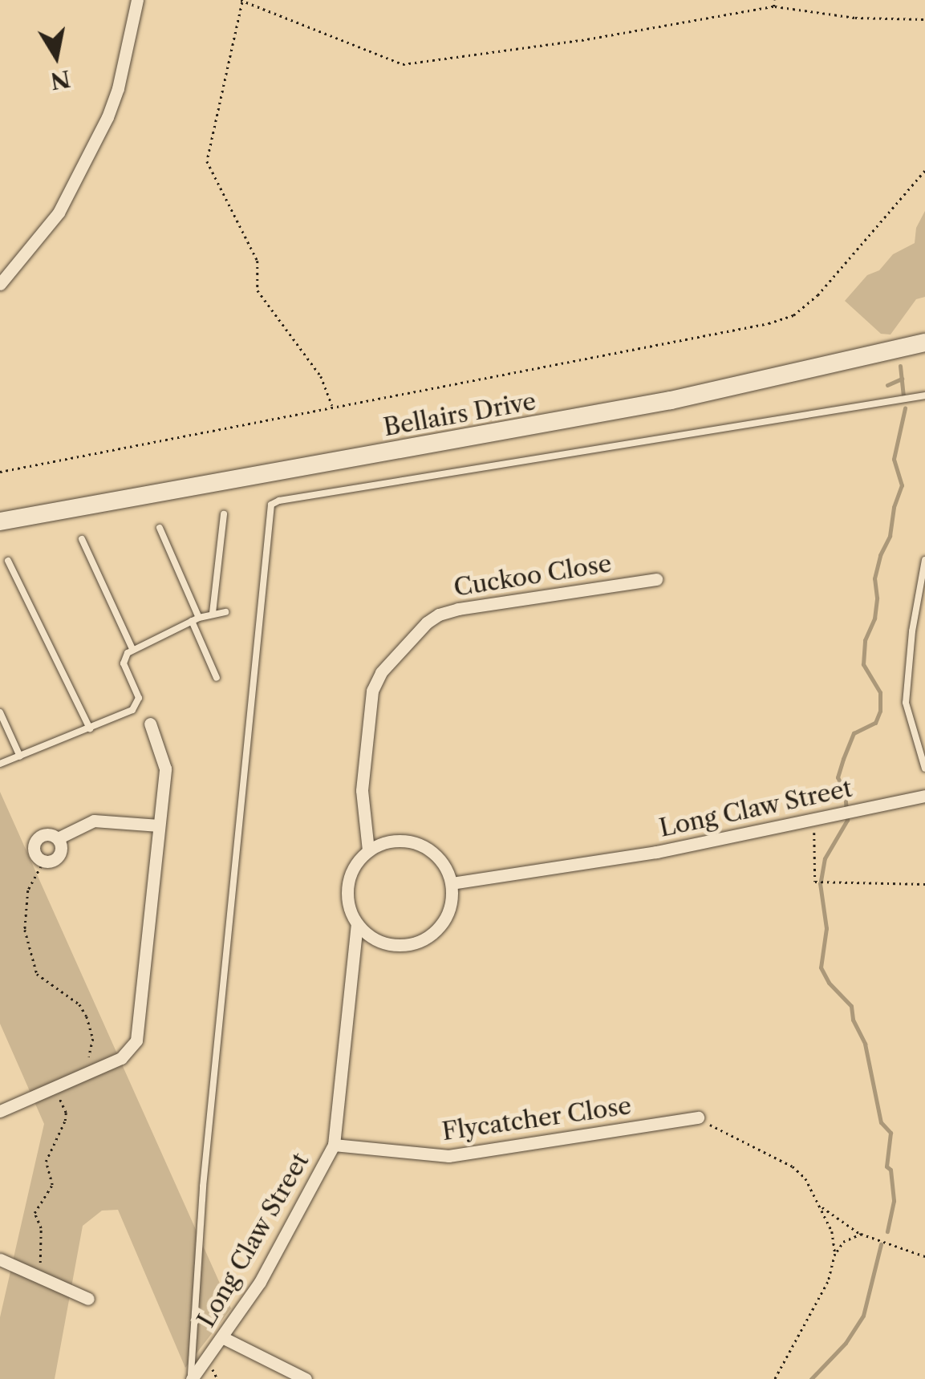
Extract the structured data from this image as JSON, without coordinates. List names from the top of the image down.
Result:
{
  "streets": {
    "street": [
      "Bellairs Drive",
      "Cuckoo Close",
      "Long Claw Street",
      "Flycatcher Close"
    ]
  },
  "crossings": [
    ["Cuckoo Close", "Long Claw Street"],
    ["Long Claw Street", "Flycatcher Close"]
  ],
  "north": "bottom"
}
